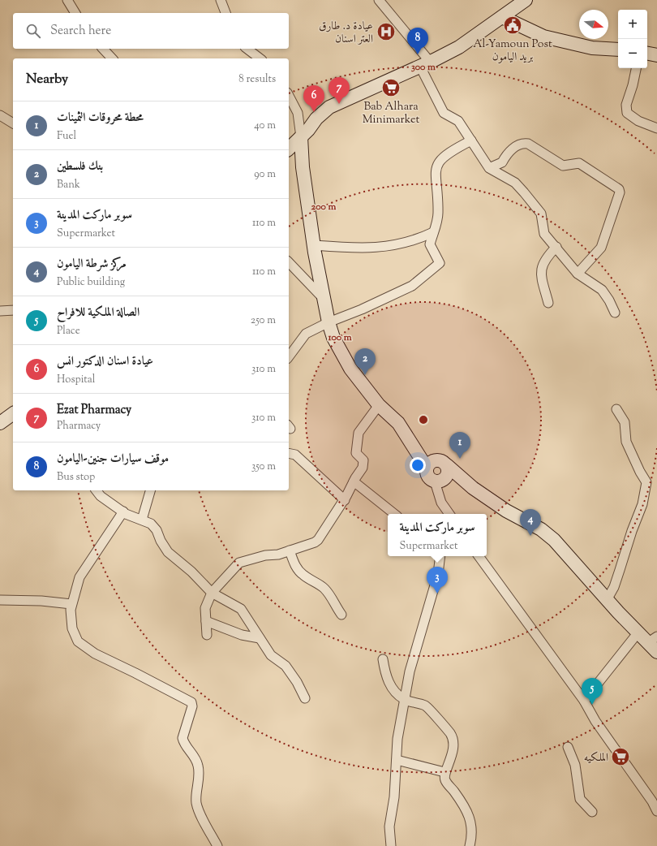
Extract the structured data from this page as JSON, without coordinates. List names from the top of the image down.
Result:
{
  "places": {
    "public building": ["Al-Yamoun Post بريد اليامون"],
    "hospital": ["عيادة د. طارق العتر اسنان"],
    "supermarket": ["Bab Alhara Minimarket", "الملكيه"]
  },
  "north": "right",
  "page": {
    "map_buttons": ["+", "−"],
    "search": "Search here",
    "pins": [
      "8",
      "7",
      "6",
      "2",
      "1",
      "4",
      "3",
      "5"
    ],
    "heading": ["Nearby", "8 results"],
    "list": [
      {
        "mark": "1",
        "name": "محطة محروقات الثمينات",
        "note": "Fuel",
        "value": "40 m"
      },
      {
        "mark": "2",
        "name": "بنك فلسطين",
        "note": "Bank",
        "value": "90 m"
      },
      {
        "mark": "3",
        "name": "سوبر ماركت المدينة",
        "note": "Supermarket",
        "value": "110 m"
      },
      {
        "mark": "4",
        "name": "مركز شرطة اليامون",
        "note": "Public building",
        "value": "110 m"
      },
      {
        "mark": "5",
        "name": "الصالة الملكية للافراح",
        "note": "Place",
        "value": "250 m"
      },
      {
        "mark": "6",
        "name": "عيادة اسنان الدكتور انس",
        "note": "Hospital",
        "value": "310 m"
      },
      {
        "mark": "7",
        "name": "Ezat Pharmacy",
        "note": "Pharmacy",
        "value": "310 m"
      },
      {
        "mark": "8",
        "name": "موقف سيارات جنين-اليامون",
        "note": "Bus stop",
        "value": "350 m"
      }
    ],
    "popup": ["سوبر ماركت المدينة", "Supermarket"]
  },
  "rings": ["300 m", "200 m", "100 m"]
}
